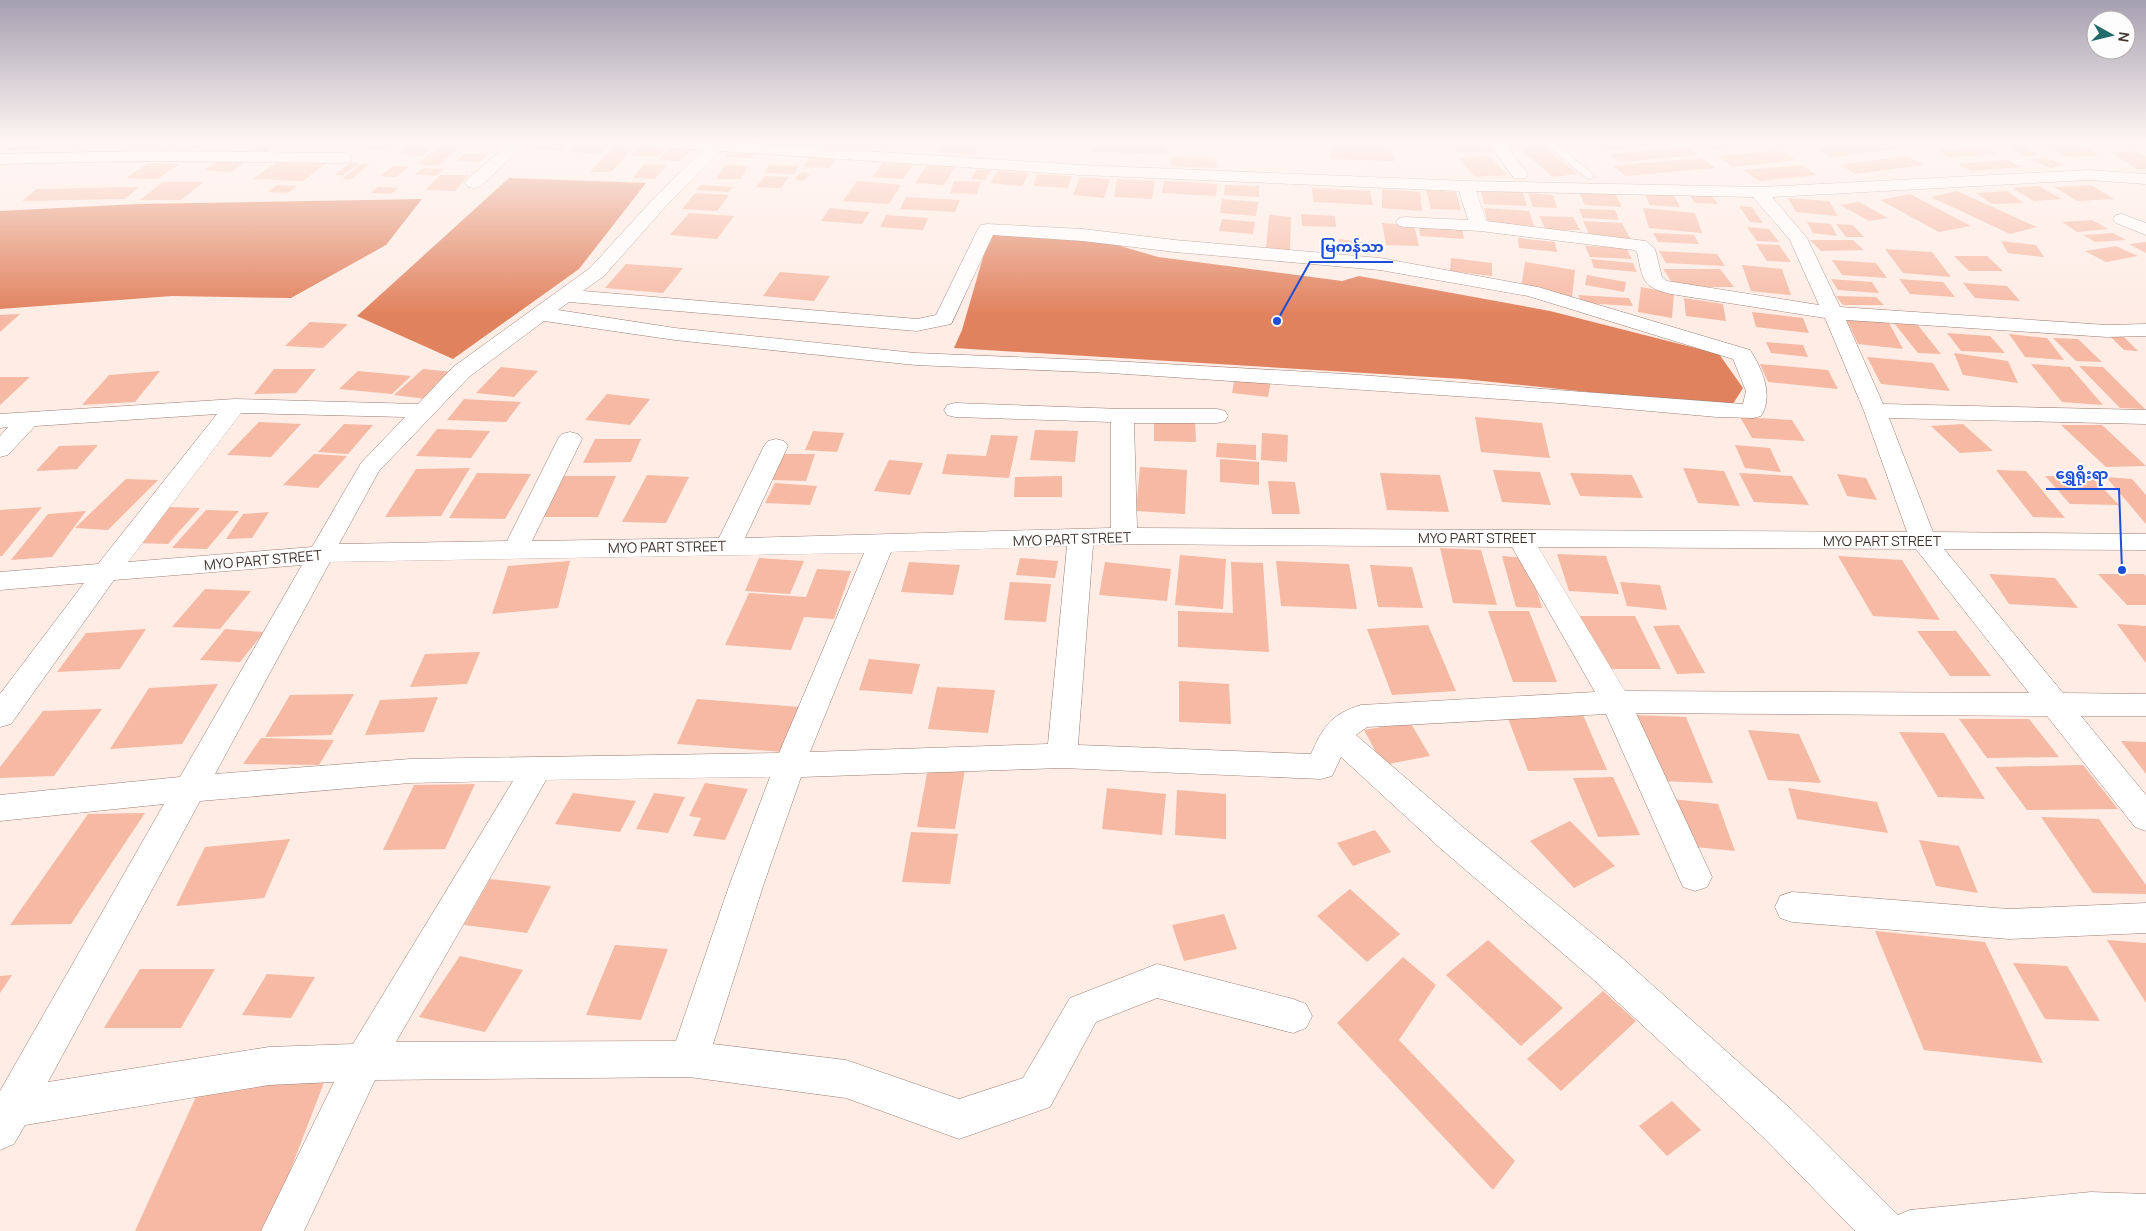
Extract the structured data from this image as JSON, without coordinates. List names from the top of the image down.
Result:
{
  "streets": {
    "street": ["MYO PART STREET"]
  },
  "places": ["မြကန်သာ", "ရွှေရိုးရာ"],
  "north": "right"
}
